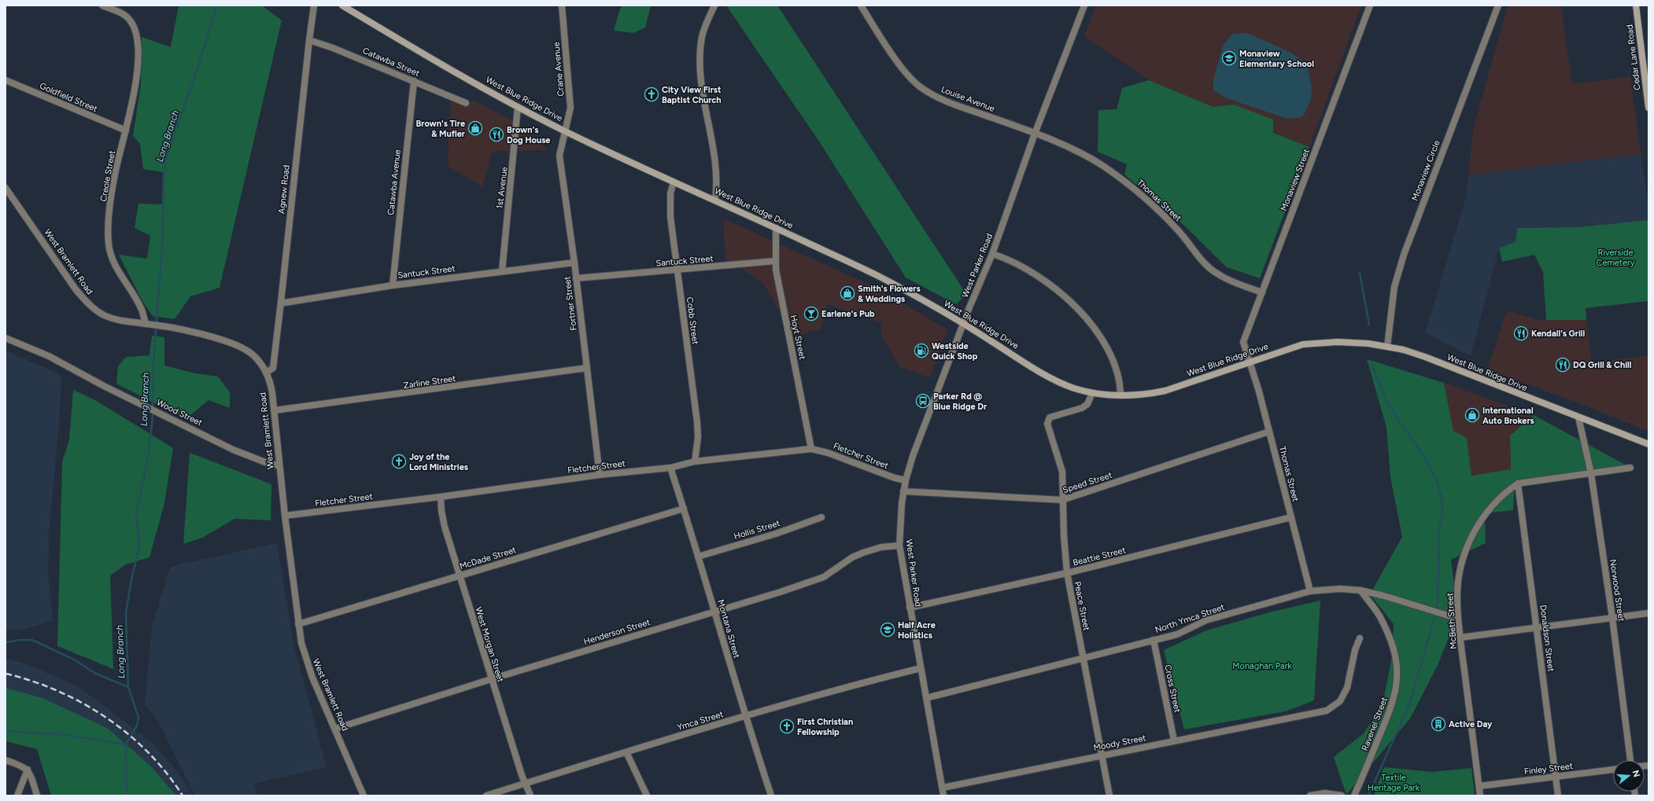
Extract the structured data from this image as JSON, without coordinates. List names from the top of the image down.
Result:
{
  "streets": {
    "main road": ["Cedar Lane Road", "West Blue Ridge Drive"],
    "street": [
      "Catawba Street",
      "Crane Avenue",
      "Goldfield Street",
      "Louise Avenue",
      "Monaview Circle",
      "Creole Street",
      "Monaview Street",
      "Catawba Avenue",
      "1st Avenue",
      "Agnew Road",
      "Thomas Street",
      "Santuck Street",
      "West Bramlett Road",
      "West Parker Road",
      "Fortner Street",
      "Cobb Street",
      "Hoyt Street",
      "Zarline Street",
      "Wood Street",
      "Fletcher Street",
      "Speed Street",
      "Hollis Street",
      "Beattie Street",
      "McDade Street",
      "Norwood Street",
      "Peace Street",
      "North Ymca Street",
      "McBeth Street",
      "Montana Street",
      "Henderson Street",
      "Donaldson Street",
      "West Morgan Street",
      "Cross Street",
      "Ymca Street",
      "Ravenel Street",
      "Moody Street",
      "Finley Street"
    ]
  },
  "crossings": [
    ["Catawba Street", "Catawba Avenue"],
    ["Catawba Street", "Agnew Road"],
    ["Crane Avenue", "West Blue Ridge Drive"],
    ["Crane Avenue", "Fortner Street"],
    ["Goldfield Street", "Creole Street"],
    ["West Blue Ridge Drive", "Monaview Circle"],
    ["West Blue Ridge Drive", "Monaview Street"],
    ["West Blue Ridge Drive", "1st Avenue"],
    ["West Blue Ridge Drive", "Thomas Street"],
    ["West Blue Ridge Drive", "West Parker Road"],
    ["West Blue Ridge Drive", "Fortner Street"],
    ["West Blue Ridge Drive", "Cobb Street"],
    ["West Blue Ridge Drive", "Hoyt Street"],
    ["West Blue Ridge Drive", "Norwood Street"],
    ["West Blue Ridge Drive", "Peace Street"],
    ["Louise Avenue", "Thomas Street"],
    ["Louise Avenue", "West Parker Road"],
    ["Creole Street", "West Bramlett Road"],
    ["Monaview Street", "Thomas Street"],
    ["Catawba Avenue", "Santuck Street"],
    ["1st Avenue", "Santuck Street"],
    ["Agnew Road", "Santuck Street"],
    ["Agnew Road", "West Bramlett Road"],
    ["Thomas Street", "West Parker Road"],
    ["Thomas Street", "Speed Street"],
    ["Thomas Street", "Beattie Street"],
    ["Thomas Street", "North Ymca Street"],
    ["Santuck Street", "Fortner Street"],
    ["Santuck Street", "Cobb Street"],
    ["Santuck Street", "Hoyt Street"],
    ["West Bramlett Road", "Zarline Street"],
    ["West Bramlett Road", "Wood Street"],
    ["West Bramlett Road", "Fletcher Street"],
    ["West Bramlett Road", "McDade Street"],
    ["West Bramlett Road", "Henderson Street"],
    ["West Parker Road", "Fletcher Street"],
    ["West Parker Road", "Speed Street"],
    ["West Parker Road", "Beattie Street"],
    ["West Parker Road", "North Ymca Street"],
    ["West Parker Road", "Henderson Street"],
    ["West Parker Road", "Ymca Street"],
    ["West Parker Road", "Moody Street"],
    ["Fortner Street", "Zarline Street"],
    ["Fortner Street", "Fletcher Street"],
    ["Cobb Street", "Fletcher Street"],
    ["Hoyt Street", "Fletcher Street"],
    ["Fletcher Street", "Montana Street"],
    ["Fletcher Street", "West Morgan Street"],
    ["Speed Street", "Peace Street"],
    ["Hollis Street", "Montana Street"],
    ["Beattie Street", "Peace Street"],
    ["McDade Street", "Montana Street"],
    ["McDade Street", "West Morgan Street"],
    ["Norwood Street", "McBeth Street"],
    ["Peace Street", "North Ymca Street"],
    ["Peace Street", "Moody Street"],
    ["North Ymca Street", "McBeth Street"],
    ["North Ymca Street", "Cross Street"],
    ["North Ymca Street", "Ravenel Street"],
    ["McBeth Street", "Donaldson Street"],
    ["McBeth Street", "Finley Street"],
    ["Montana Street", "Henderson Street"],
    ["Montana Street", "Ymca Street"],
    ["Henderson Street", "West Morgan Street"],
    ["Donaldson Street", "Finley Street"],
    ["West Morgan Street", "Ymca Street"],
    ["Cross Street", "Moody Street"]
  ],
  "water": ["Long Branch"],
  "parks": ["Riverside Cemetery", "Monaghan Park", "Textile Heritage Park"],
  "places": {
    "school or university": ["Monaview Elementary School", "Half Acre Holistics"],
    "church": ["City View First Baptist Church", "Joy of the Lord Ministries", "First Christian Fellowship"],
    "shop": ["Brown's Tire & Mufler", "Smith's Flowers & Weddings", "International Auto Brokers"],
    "restaurant": ["Brown's Dog House", "Kendall's Grill", "DQ Grill & Chill"],
    "bar": ["Earlene's Pub"],
    "fuel station": ["Westside Quick Shop"],
    "bus stop": ["Parker Rd @ Blue Ridge Dr"],
    "building": ["Active Day"]
  },
  "north": "right"
}
